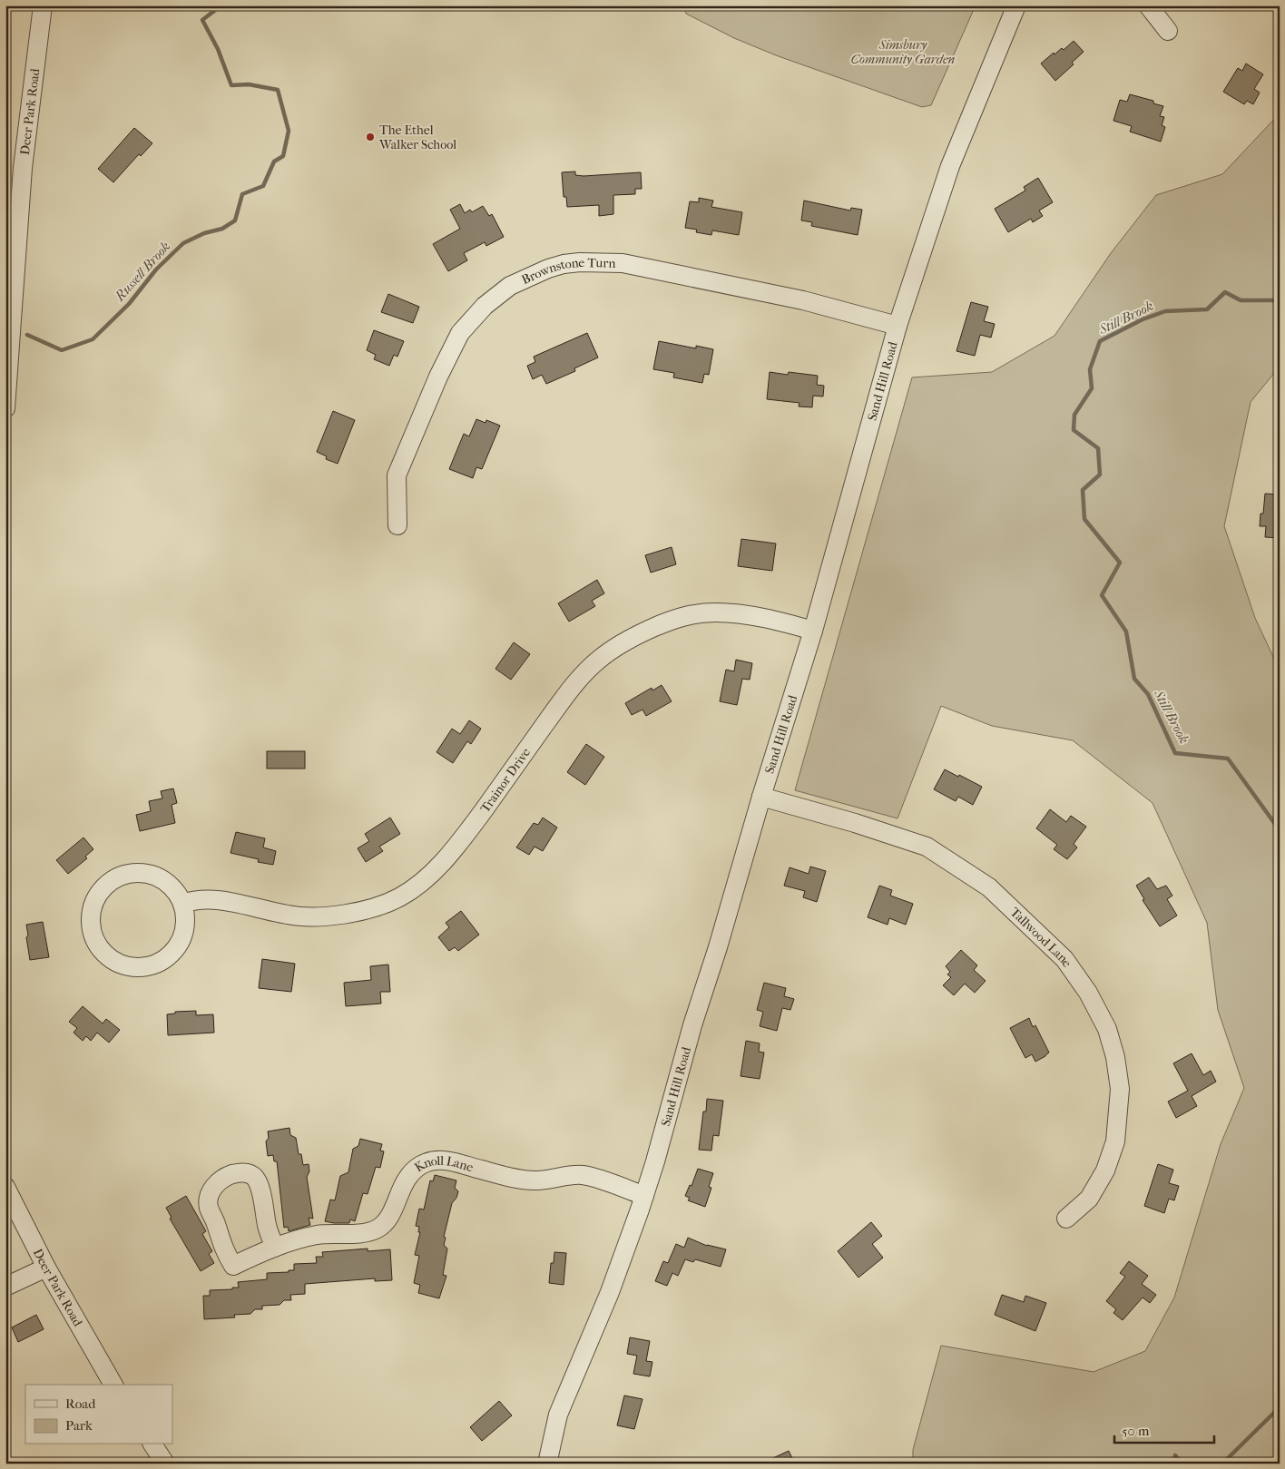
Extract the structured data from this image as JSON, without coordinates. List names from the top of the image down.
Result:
{
  "streets": {
    "street": [
      "Deer Park Road",
      "Brownstone Turn",
      "Sand Hill Road",
      "Trainor Drive",
      "Tallwood Lane",
      "Knoll Lane"
    ]
  },
  "crossings": [
    ["Brownstone Turn", "Sand Hill Road"],
    ["Sand Hill Road", "Trainor Drive"],
    ["Sand Hill Road", "Tallwood Lane"],
    ["Sand Hill Road", "Knoll Lane"]
  ],
  "water": ["Russell Brook", "Still Brook"],
  "parks": ["Simsbury Community Garden"],
  "places": ["The Ethel Walker School"],
  "legend": ["Road", "Park"],
  "scale_bar": "50 m"
}
